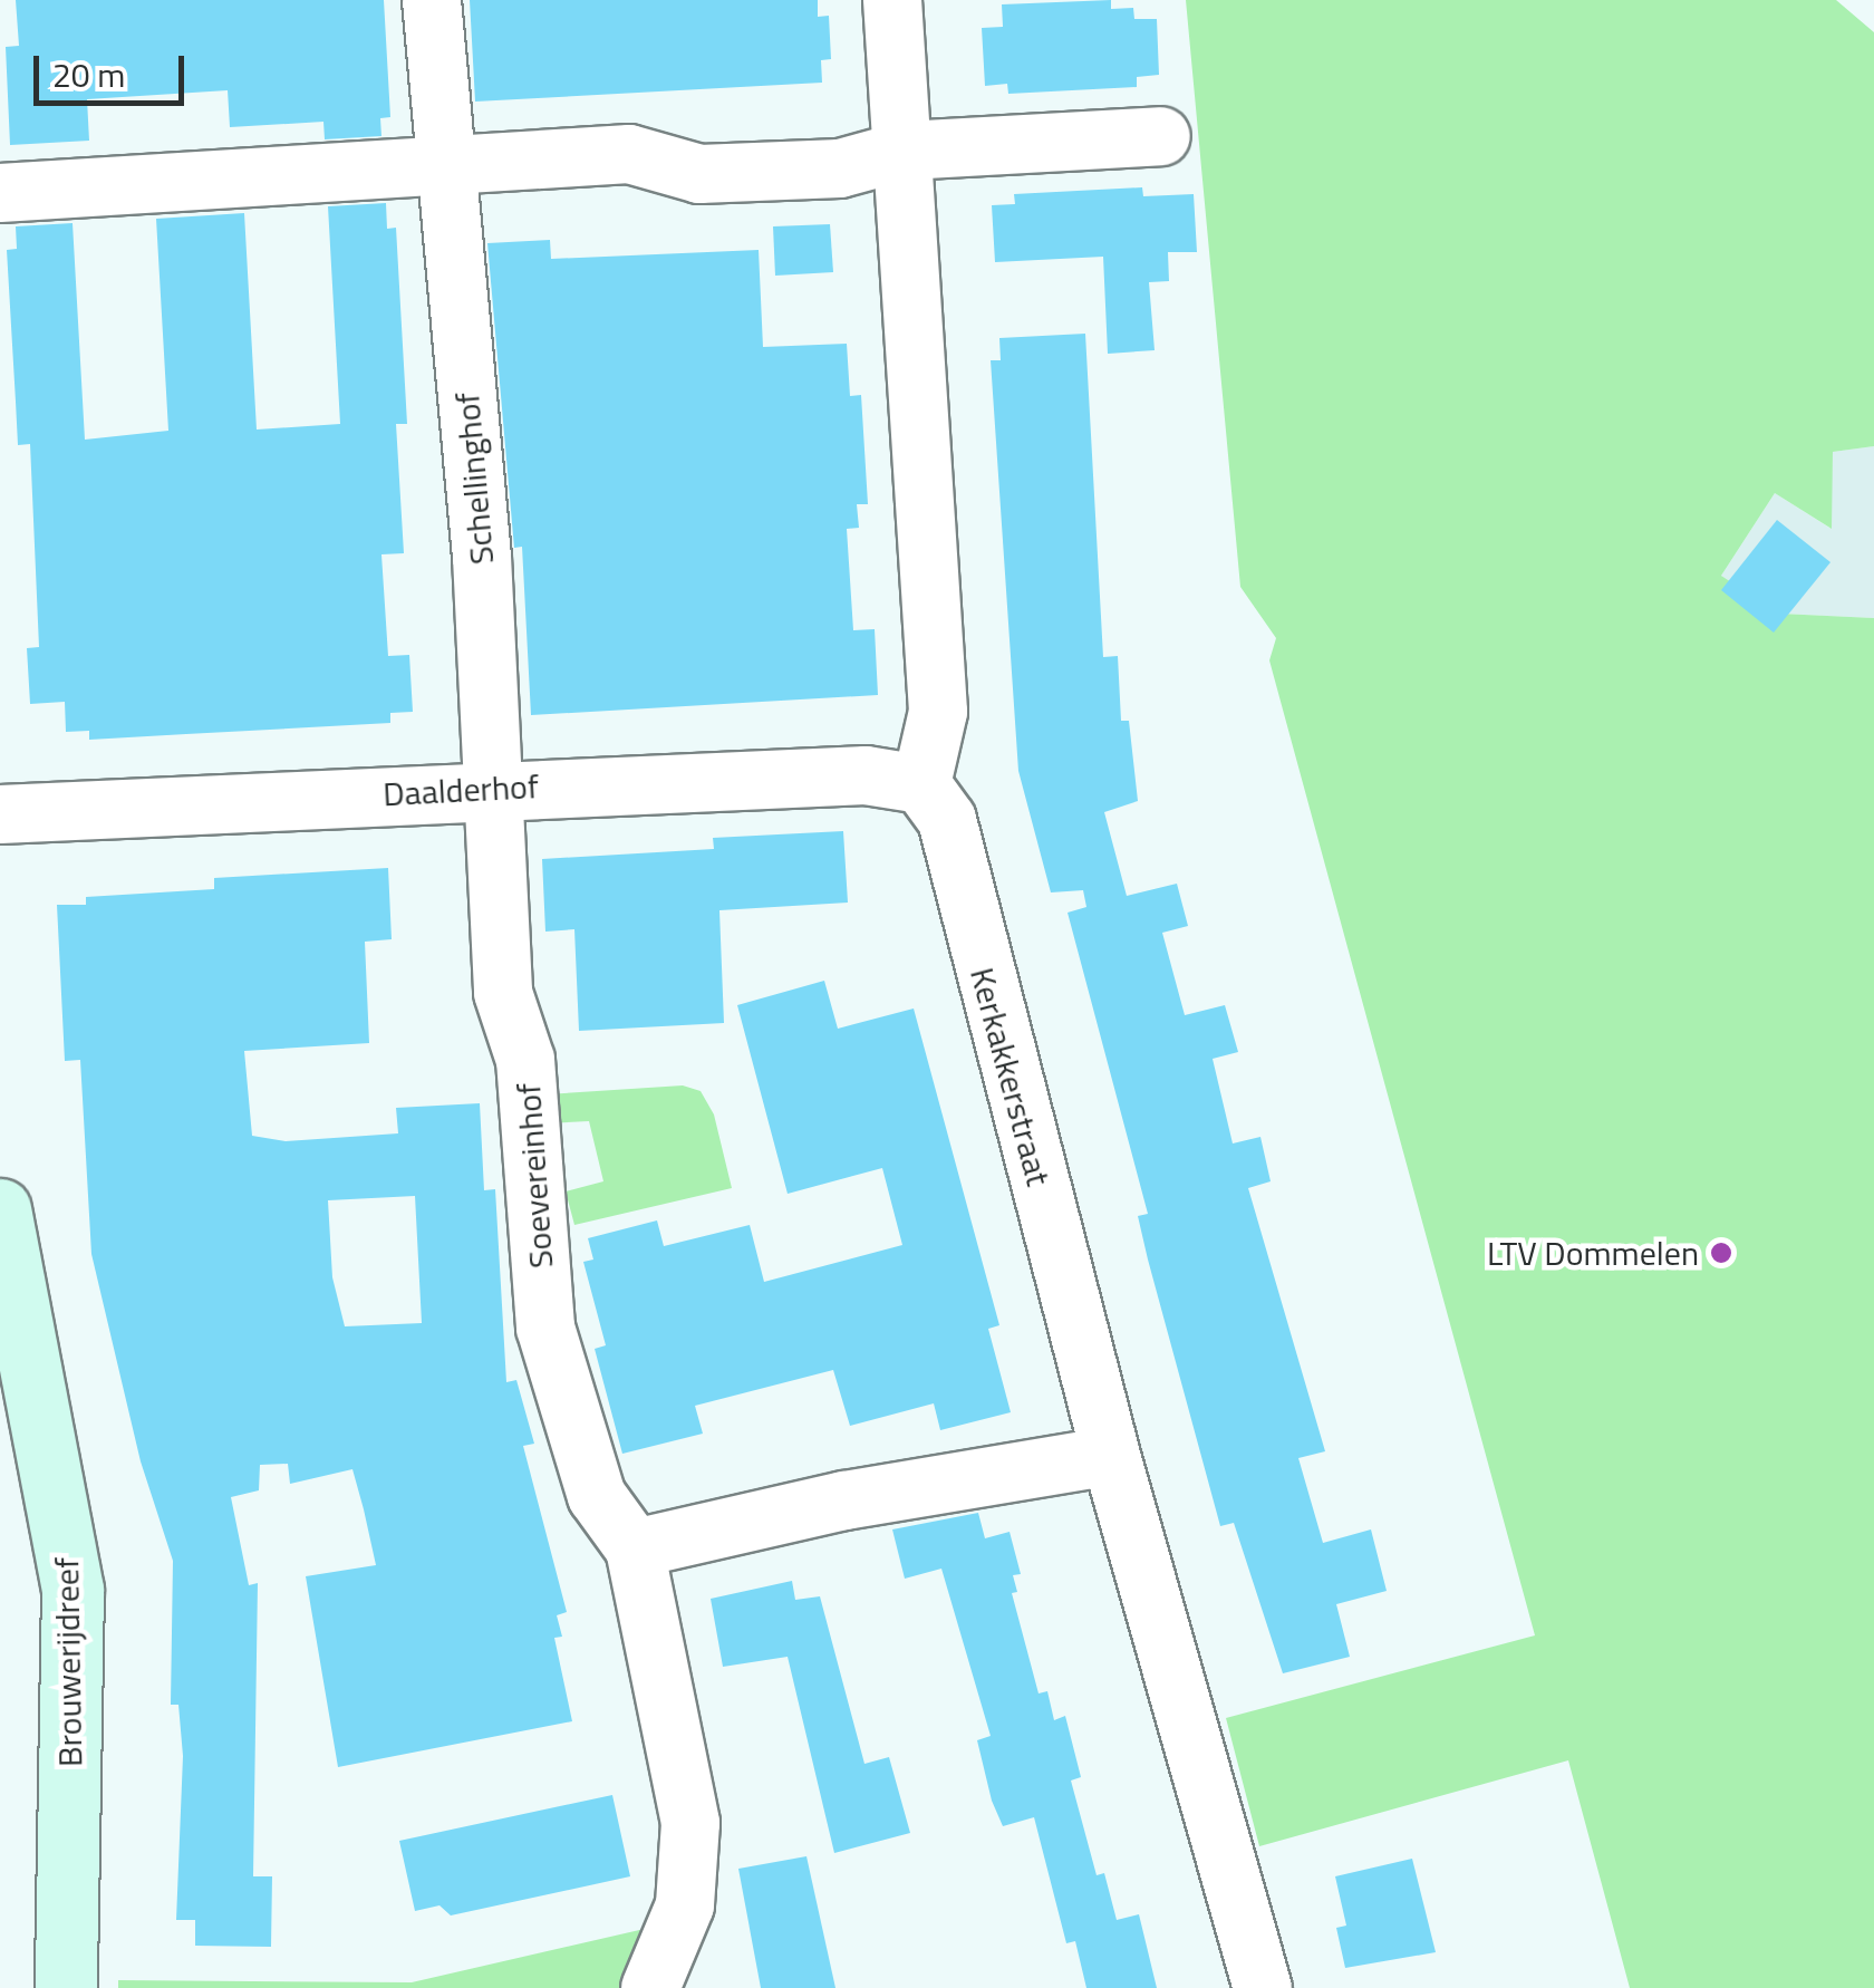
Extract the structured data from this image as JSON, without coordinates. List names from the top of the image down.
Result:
{
  "streets": {
    "street": [
      "Schellinghof",
      "Daalderhof",
      "Kerkakkerstraat",
      "Soevereinhof",
      "Brouwerijdreef"
    ]
  },
  "crossings": [
    ["Schellinghof", "Daalderhof"],
    ["Schellinghof", "Soevereinhof"],
    ["Daalderhof", "Kerkakkerstraat"],
    ["Daalderhof", "Soevereinhof"]
  ],
  "places": ["LTV Dommelen"],
  "scale_bar": "20 m"
}
